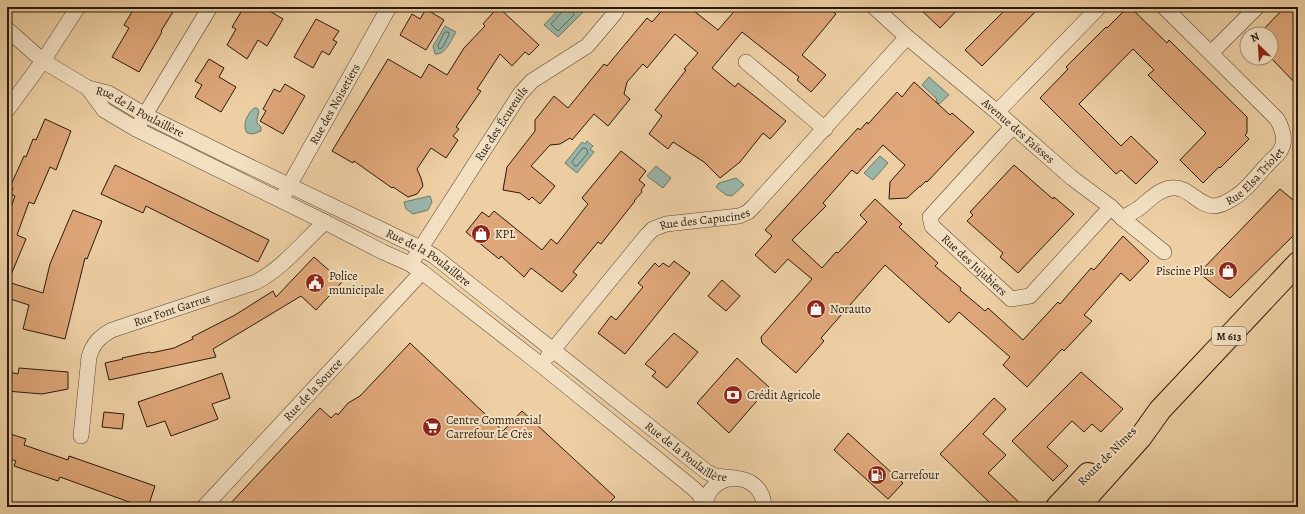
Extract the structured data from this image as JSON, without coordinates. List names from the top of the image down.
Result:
{
  "streets": {
    "main road": ["M 613", "Route de Nîmes"],
    "street": [
      "Rue des Noisetiers",
      "Rue de la Poulaillère",
      "Rue des Écureuils",
      "Avenue des Faïsses",
      "Rue Elsa Triolet",
      "Rue des Capucines",
      "Rue des Jujubiers",
      "Rue Font Garrus",
      "Rue de la Source"
    ]
  },
  "crossings": [
    ["Rue des Noisetiers", "Rue de la Poulaillère"],
    ["Rue de la Poulaillère", "Rue des Écureuils"],
    ["Rue de la Poulaillère", "Rue des Capucines"],
    ["Rue de la Poulaillère", "Rue Font Garrus"],
    ["Rue de la Poulaillère", "Rue de la Source"],
    ["Rue des Écureuils", "Rue de la Source"],
    ["Avenue des Faïsses", "Rue Elsa Triolet"],
    ["Avenue des Faïsses", "Rue des Capucines"],
    ["Avenue des Faïsses", "Rue des Jujubiers"],
    ["Rue Elsa Triolet", "Rue des Jujubiers"]
  ],
  "places": {
    "shop": ["KPL", "Piscine Plus", "Norauto"],
    "public building": ["Police municipale"],
    "bank": ["Crédit Agricole"],
    "supermarket": ["Centre Commercial Carrefour Le Crès"],
    "fuel station": ["Carrefour"]
  },
  "north": "top left"
}
